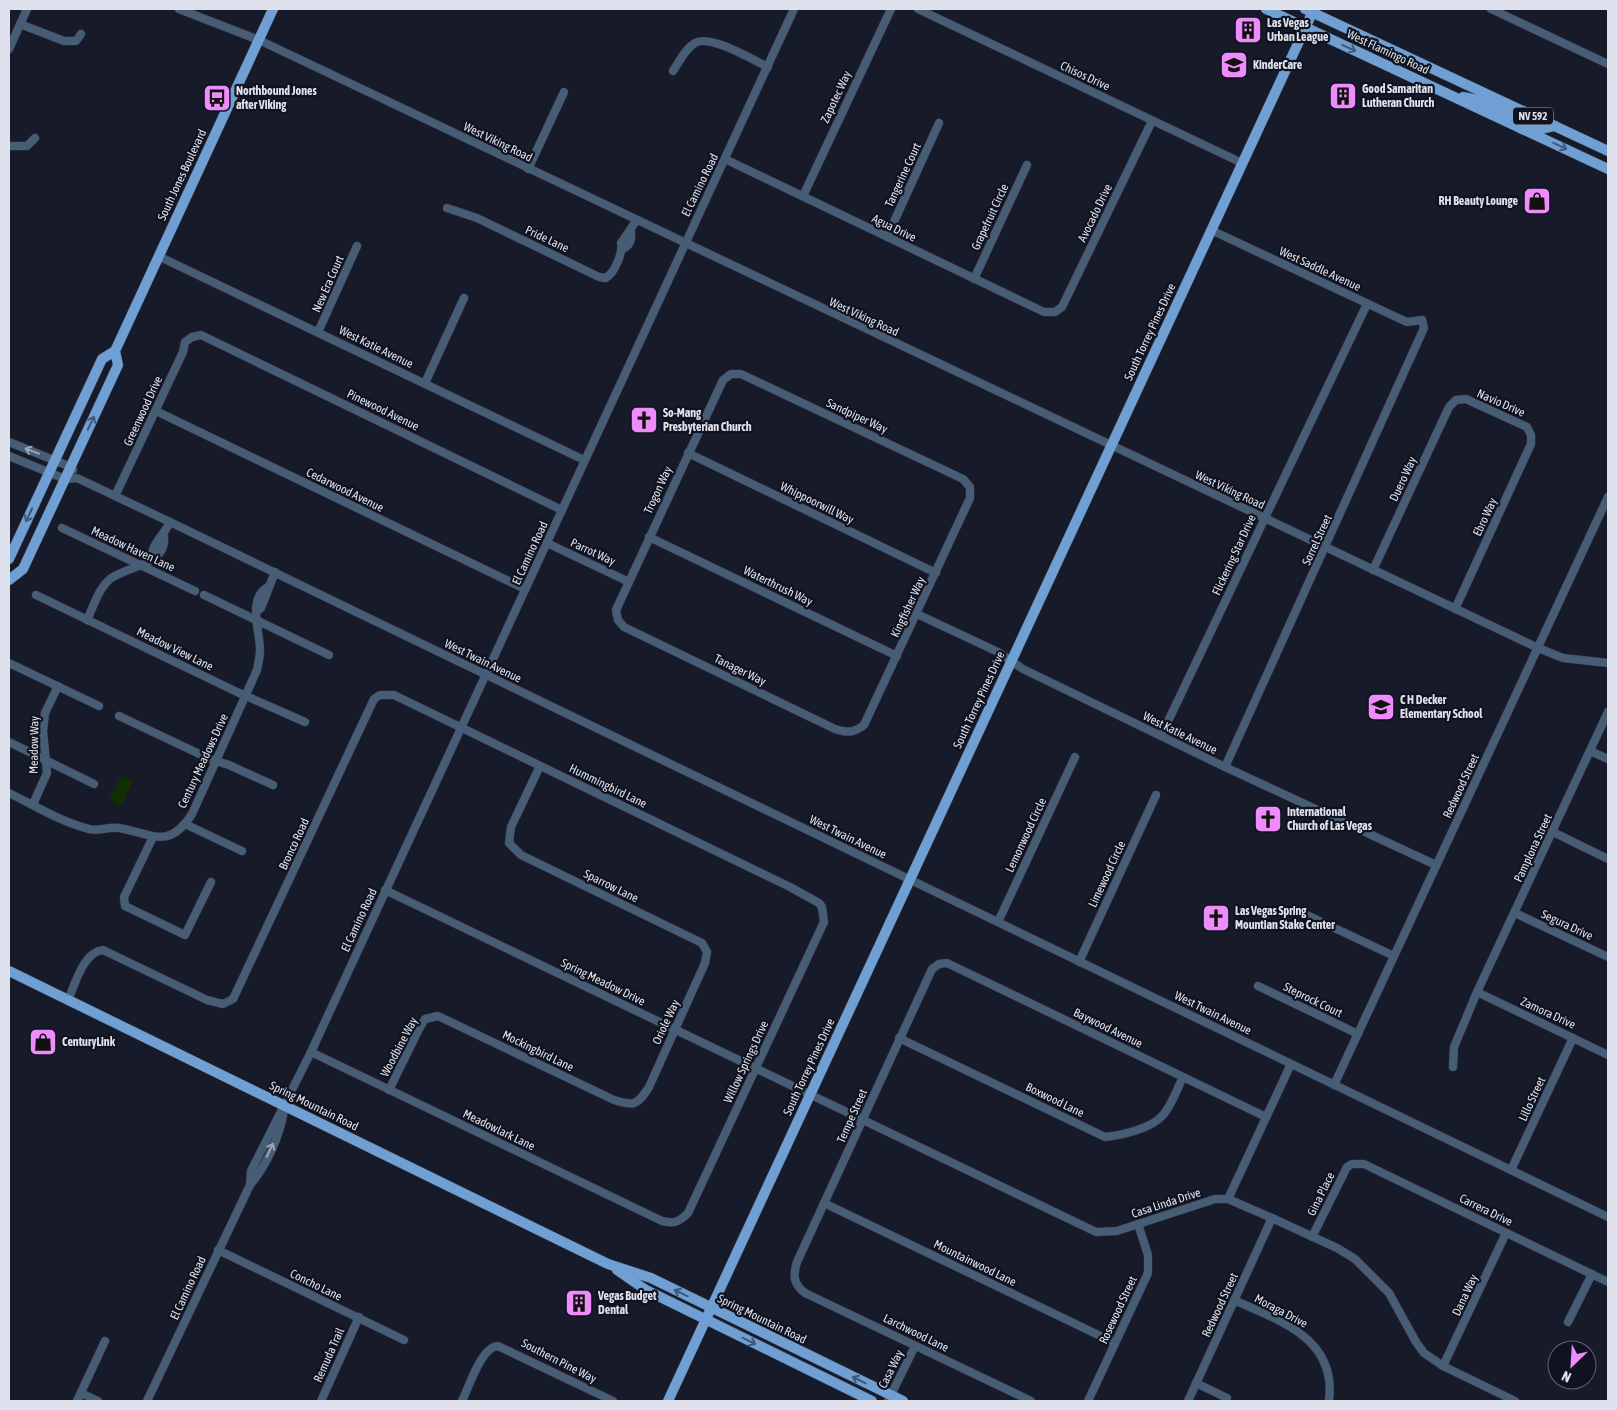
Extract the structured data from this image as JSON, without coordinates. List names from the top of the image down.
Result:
{
  "streets": {
    "main road": [
      "West Flamingo Road",
      "NV 592",
      "South Jones Boulevard",
      "South Torrey Pines Drive",
      "Spring Mountain Road"
    ],
    "street": [
      "Chisos Drive",
      "Zapotec Way",
      "West Viking Road",
      "Tangerine Court",
      "El Camino Road",
      "Avocado Drive",
      "Grapefruit Circle",
      "Agua Drive",
      "Pride Lane",
      "West Saddle Avenue",
      "New Era Court",
      "West Katie Avenue",
      "Navio Drive",
      "Pinewood Avenue",
      "Greenwood Drive",
      "Sandpiper Way",
      "Duero Way",
      "Cedarwood Avenue",
      "Trogon Way",
      "Whippoorwill Way",
      "Ebro Way",
      "Sorrel Street",
      "Meadow Haven Lane",
      "Parrot Way",
      "Flickering Star Drive",
      "Waterthrush Way",
      "Kingfisher Way",
      "Meadow View Lane",
      "West Twain Avenue",
      "Tanager Way",
      "Meadow Way",
      "Century Meadows Drive",
      "Hummingbird Lane",
      "Redwood Street",
      "Lemonwood Circle",
      "Bronco Road",
      "Pamplona Street",
      "Limewood Circle",
      "Sparrow Lane",
      "Segura Drive",
      "Spring Meadow Drive",
      "Steprock Court",
      "Zamora Drive",
      "Oriole Way",
      "Baywood Avenue",
      "Woodbine Way",
      "Mockingbird Lane",
      "Willow Springs Drive",
      "Lillo Street",
      "Boxwood Lane",
      "Tempe Street",
      "Meadowlark Lane",
      "Gina Place",
      "Casa Linda Drive",
      "Carrera Drive",
      "Mountainwood Lane",
      "Concho Lane",
      "Dana Way",
      "Rosewood Street",
      "Moraga Drive",
      "Larchwood Lane",
      "Remuda Trail",
      "Southern Pine Way",
      "Casa Way"
    ]
  },
  "crossings": [
    ["West Flamingo Road", "South Torrey Pines Drive"],
    ["Chisos Drive", "Avocado Drive"],
    ["Chisos Drive", "South Torrey Pines Drive"],
    ["Zapotec Way", "Agua Drive"],
    ["West Viking Road", "South Jones Boulevard"],
    ["West Viking Road", "El Camino Road"],
    ["West Viking Road", "Pride Lane"],
    ["West Viking Road", "South Torrey Pines Drive"],
    ["West Viking Road", "Duero Way"],
    ["West Viking Road", "Ebro Way"],
    ["West Viking Road", "Sorrel Street"],
    ["West Viking Road", "Flickering Star Drive"],
    ["West Viking Road", "Redwood Street"],
    ["South Jones Boulevard", "West Katie Avenue"],
    ["Tangerine Court", "Agua Drive"],
    ["El Camino Road", "Agua Drive"],
    ["El Camino Road", "West Katie Avenue"],
    ["El Camino Road", "Pinewood Avenue"],
    ["El Camino Road", "Cedarwood Avenue"],
    ["El Camino Road", "Parrot Way"],
    ["El Camino Road", "West Twain Avenue"],
    ["El Camino Road", "Hummingbird Lane"],
    ["El Camino Road", "Spring Meadow Drive"],
    ["El Camino Road", "Spring Mountain Road"],
    ["El Camino Road", "Meadowlark Lane"],
    ["El Camino Road", "Concho Lane"],
    ["Avocado Drive", "Agua Drive"],
    ["Grapefruit Circle", "Agua Drive"],
    ["West Saddle Avenue", "South Torrey Pines Drive"],
    ["West Saddle Avenue", "Sorrel Street"],
    ["West Saddle Avenue", "Flickering Star Drive"],
    ["New Era Court", "West Katie Avenue"],
    ["South Torrey Pines Drive", "West Katie Avenue"],
    ["South Torrey Pines Drive", "West Twain Avenue"],
    ["South Torrey Pines Drive", "Spring Meadow Drive"],
    ["South Torrey Pines Drive", "Spring Mountain Road"],
    ["South Torrey Pines Drive", "Casa Linda Drive"],
    ["West Katie Avenue", "Sorrel Street"],
    ["West Katie Avenue", "Flickering Star Drive"],
    ["West Katie Avenue", "Kingfisher Way"],
    ["West Katie Avenue", "Redwood Street"],
    ["Navio Drive", "Duero Way"],
    ["Navio Drive", "Ebro Way"],
    ["Pinewood Avenue", "Greenwood Drive"],
    ["Greenwood Drive", "Cedarwood Avenue"],
    ["Greenwood Drive", "West Twain Avenue"],
    ["Sandpiper Way", "Trogon Way"],
    ["Sandpiper Way", "Kingfisher Way"],
    ["Trogon Way", "Whippoorwill Way"],
    ["Trogon Way", "Parrot Way"],
    ["Trogon Way", "Waterthrush Way"],
    ["Trogon Way", "Tanager Way"],
    ["Whippoorwill Way", "Kingfisher Way"],
    ["Waterthrush Way", "Kingfisher Way"],
    ["Kingfisher Way", "Tanager Way"],
    ["Meadow View Lane", "Century Meadows Drive"],
    ["West Twain Avenue", "Century Meadows Drive"],
    ["West Twain Avenue", "Redwood Street"],
    ["West Twain Avenue", "Lemonwood Circle"],
    ["West Twain Avenue", "Limewood Circle"],
    ["West Twain Avenue", "Lillo Street"],
    ["Meadow Way", "Century Meadows Drive"],
    ["Hummingbird Lane", "Bronco Road"],
    ["Hummingbird Lane", "Sparrow Lane"],
    ["Hummingbird Lane", "Willow Springs Drive"],
    ["Redwood Street", "Steprock Court"],
    ["Redwood Street", "Moraga Drive"],
    ["Bronco Road", "Spring Mountain Road"],
    ["Pamplona Street", "Segura Drive"],
    ["Pamplona Street", "Zamora Drive"],
    ["Sparrow Lane", "Oriole Way"],
    ["Spring Meadow Drive", "Oriole Way"],
    ["Spring Meadow Drive", "Willow Springs Drive"],
    ["Spring Meadow Drive", "Casa Linda Drive"],
    ["Zamora Drive", "Lillo Street"],
    ["Oriole Way", "Mockingbird Lane"],
    ["Baywood Avenue", "Boxwood Lane"],
    ["Baywood Avenue", "Tempe Street"],
    ["Woodbine Way", "Mockingbird Lane"],
    ["Woodbine Way", "Meadowlark Lane"],
    ["Willow Springs Drive", "Meadowlark Lane"],
    ["Boxwood Lane", "Tempe Street"],
    ["Spring Mountain Road", "Casa Way"],
    ["Tempe Street", "Casa Linda Drive"],
    ["Tempe Street", "Mountainwood Lane"],
    ["Tempe Street", "Larchwood Lane"],
    ["Gina Place", "Carrera Drive"],
    ["Casa Linda Drive", "Rosewood Street"],
    ["Carrera Drive", "Dana Way"],
    ["Mountainwood Lane", "Rosewood Street"],
    ["Concho Lane", "Remuda Trail"],
    ["Larchwood Lane", "Casa Way"]
  ],
  "places": {
    "building": ["Las Vegas Urban League", "Good Samaritan Lutheran Church", "Vegas Budget Dental"],
    "school or university": ["KinderCare", "C H Decker Elementary School"],
    "bus stop": ["Northbound Jones after Viking"],
    "shop": ["RH Beauty Lounge", "CenturyLink"],
    "church": ["So-Mang Presbyterian Church", "International Church of Las Vegas", "Las Vegas Spring Mountian Stake Center"]
  },
  "north": "bottom left"
}
